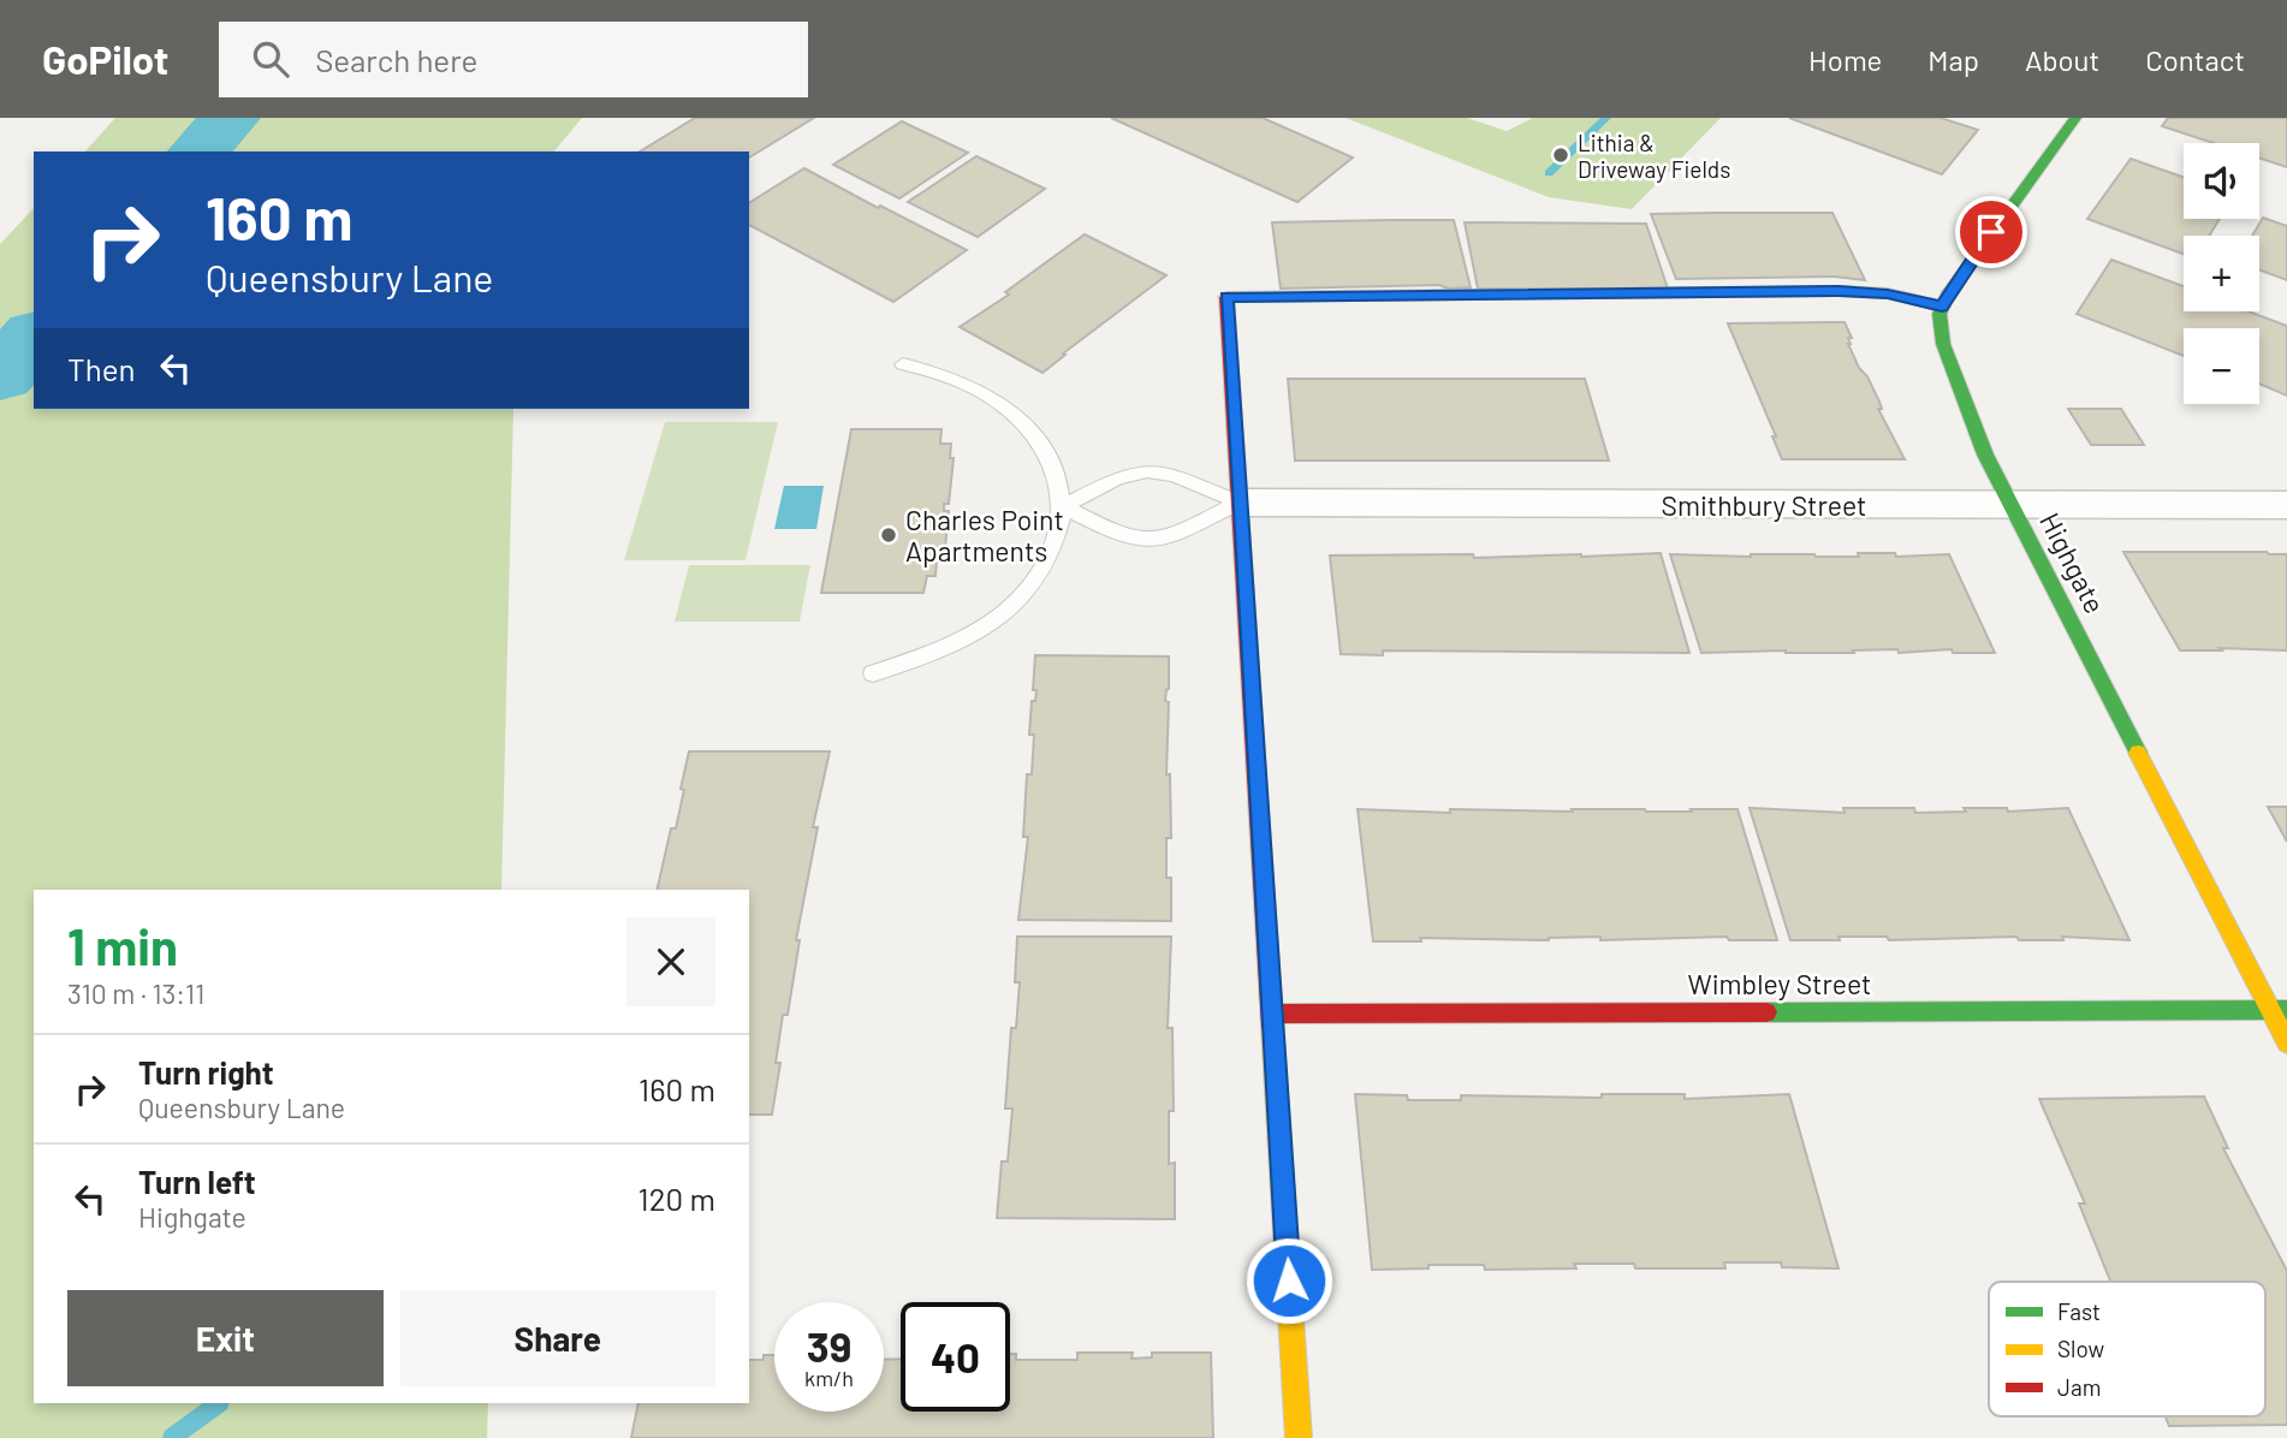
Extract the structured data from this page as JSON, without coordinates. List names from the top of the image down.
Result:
{
  "streets": {
    "street": ["Smithbury Street", "Highgate", "Wimbley Street"]
  },
  "crossings": [
    ["Smithbury Street", "Highgate"],
    ["Highgate", "Wimbley Street"]
  ],
  "places": ["Lithia & Driveway Fields", "Charles Point Apartments"],
  "legend": ["Fast", "Slow", "Jam"],
  "page": {
    "header": "GoPilot",
    "search": "Search here",
    "nav": [
      "Home",
      "Map",
      "About",
      "Contact"
    ],
    "map_buttons": ["+", "−"],
    "turn": ["160 m", "Queensbury Lane"],
    "then": "Then",
    "heading": ["1 min", "310 m · 13:11"],
    "list": [
      {
        "name": "Turn right",
        "note": "Queensbury Lane",
        "value": "160 m"
      },
      {
        "name": "Turn left",
        "note": "Highgate",
        "value": "120 m"
      }
    ],
    "buttons": ["Exit", "Share"],
    "speed": "39 km/h",
    "limit": "40"
  }
}
